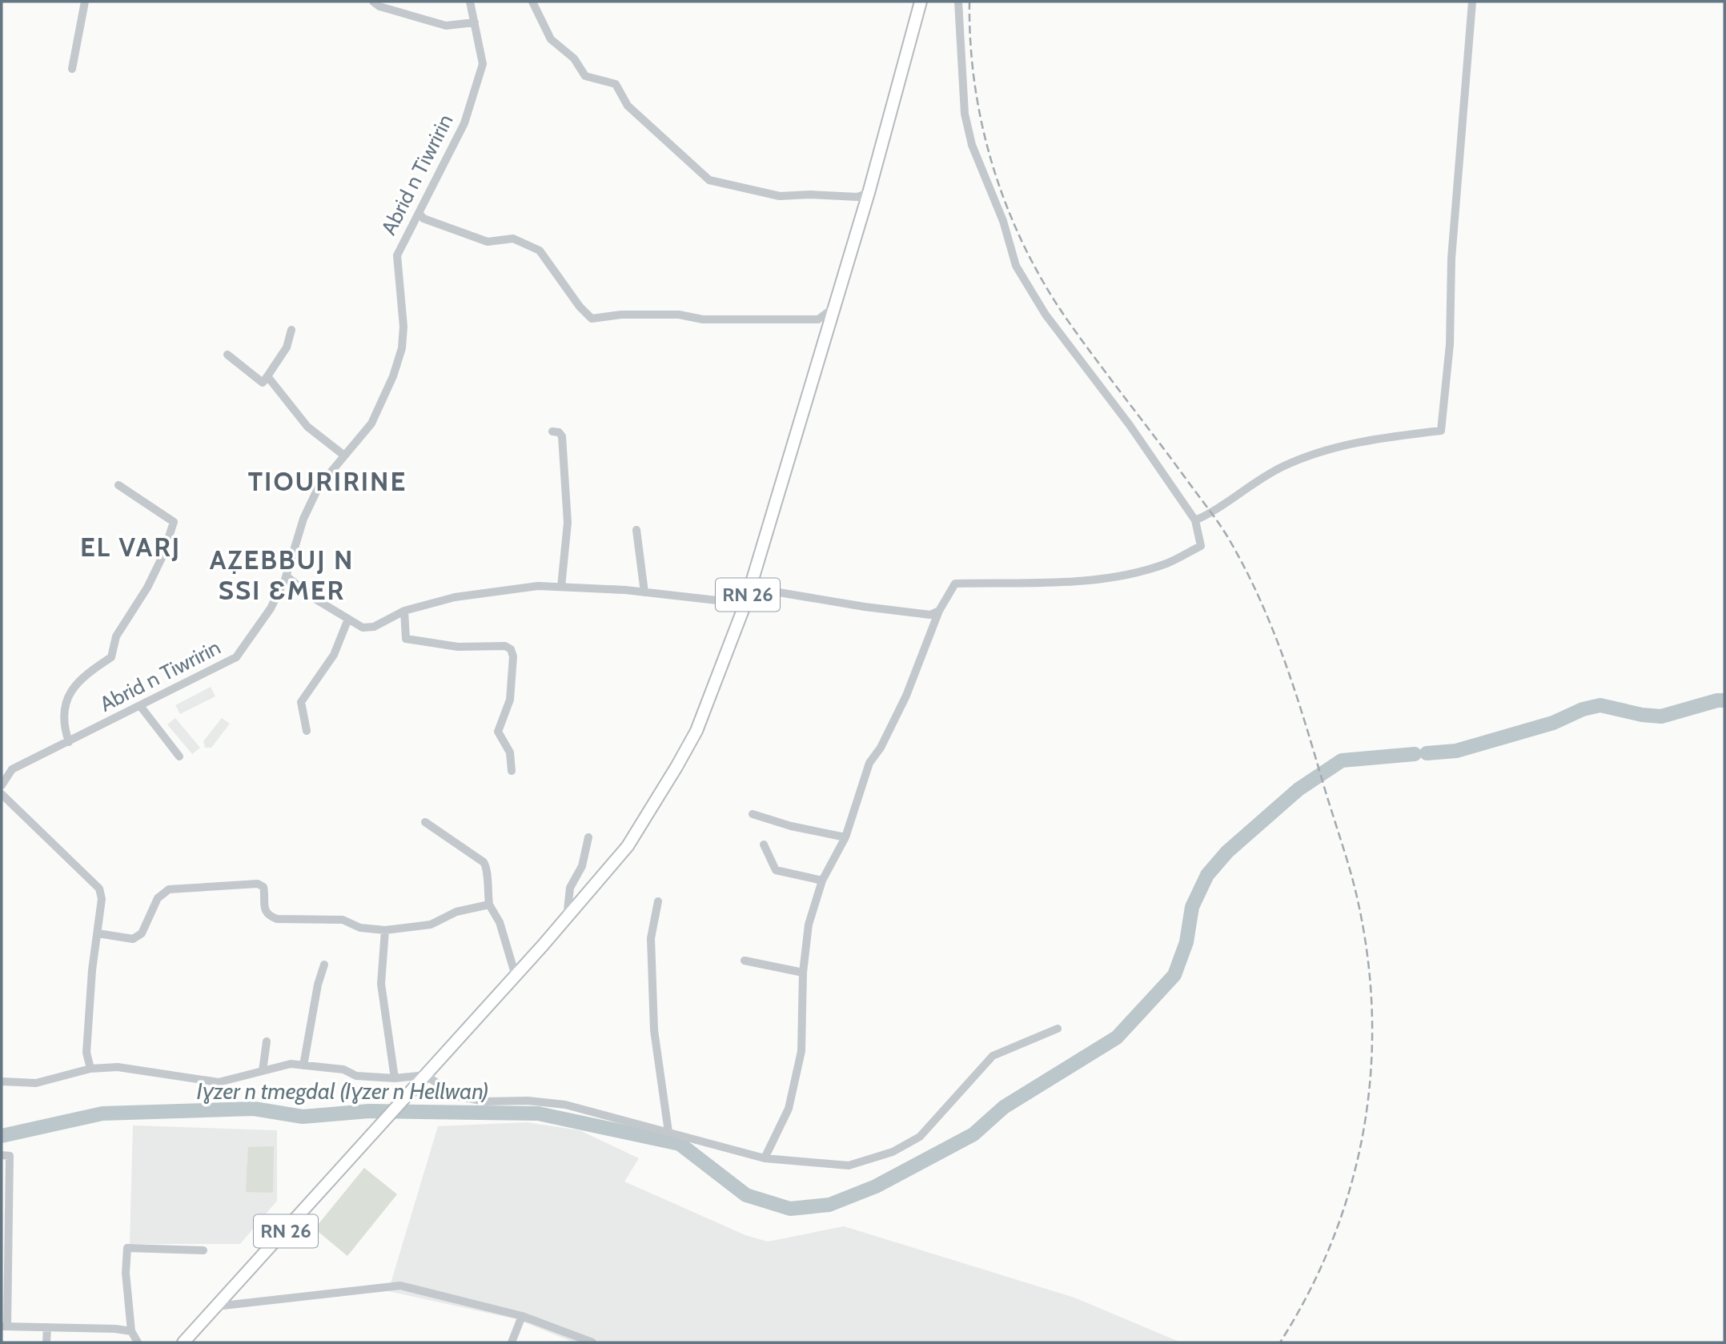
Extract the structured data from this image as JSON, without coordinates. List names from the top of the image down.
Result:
{
  "streets": {
    "main road": ["RN 26"],
    "street": ["Abrid n Tiwririn"]
  },
  "districts": ["TIOURIRINE", "EL VARJ", "AẒEBBUJ N SSI ƐMER"],
  "water": ["Iɣzer n tmegdal (Iɣzer n Hellwan)"]
}
